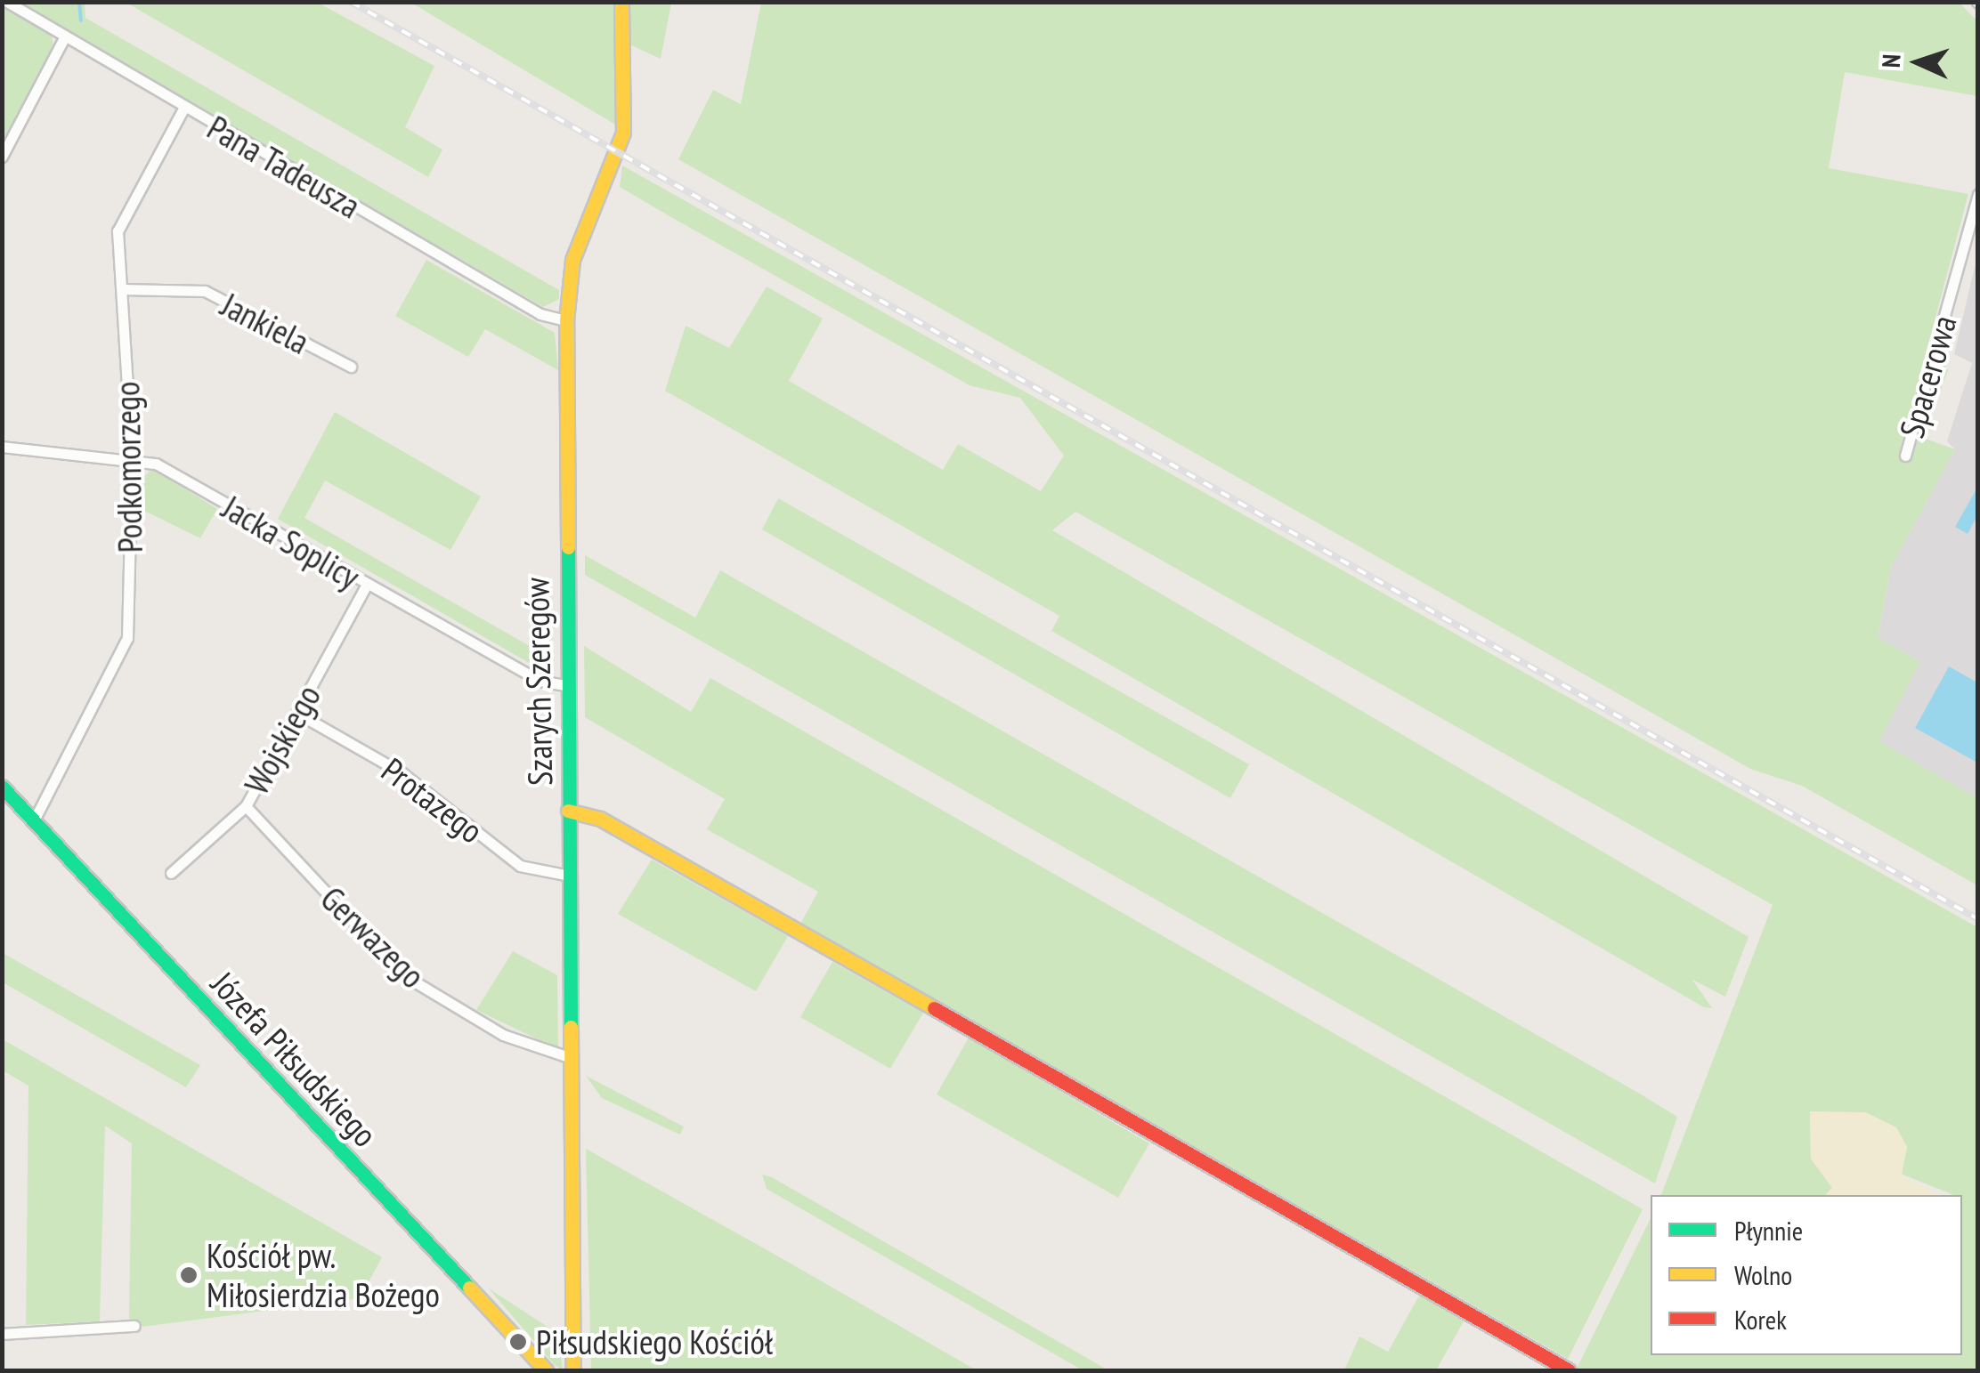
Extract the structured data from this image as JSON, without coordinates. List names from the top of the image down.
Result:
{
  "streets": {
    "street": [
      "Pana Tadeusza",
      "Jankiela",
      "Spacerowa",
      "Podkomorzego",
      "Jacka Soplicy",
      "Szarych Szeregów",
      "Wojskiego",
      "Protazego",
      "Gerwazego",
      "Józefa Piłsudskiego"
    ]
  },
  "crossings": [
    ["Pana Tadeusza", "Podkomorzego"],
    ["Pana Tadeusza", "Szarych Szeregów"],
    ["Jankiela", "Podkomorzego"],
    ["Podkomorzego", "Jacka Soplicy"],
    ["Podkomorzego", "Józefa Piłsudskiego"],
    ["Jacka Soplicy", "Szarych Szeregów"],
    ["Jacka Soplicy", "Wojskiego"],
    ["Szarych Szeregów", "Protazego"],
    ["Szarych Szeregów", "Gerwazego"],
    ["Wojskiego", "Protazego"],
    ["Wojskiego", "Gerwazego"]
  ],
  "places": ["Kościół pw. Miłosierdzia Bożego", "Piłsudskiego Kościół"],
  "legend": ["Płynnie", "Wolno", "Korek"],
  "north": "left"
}
